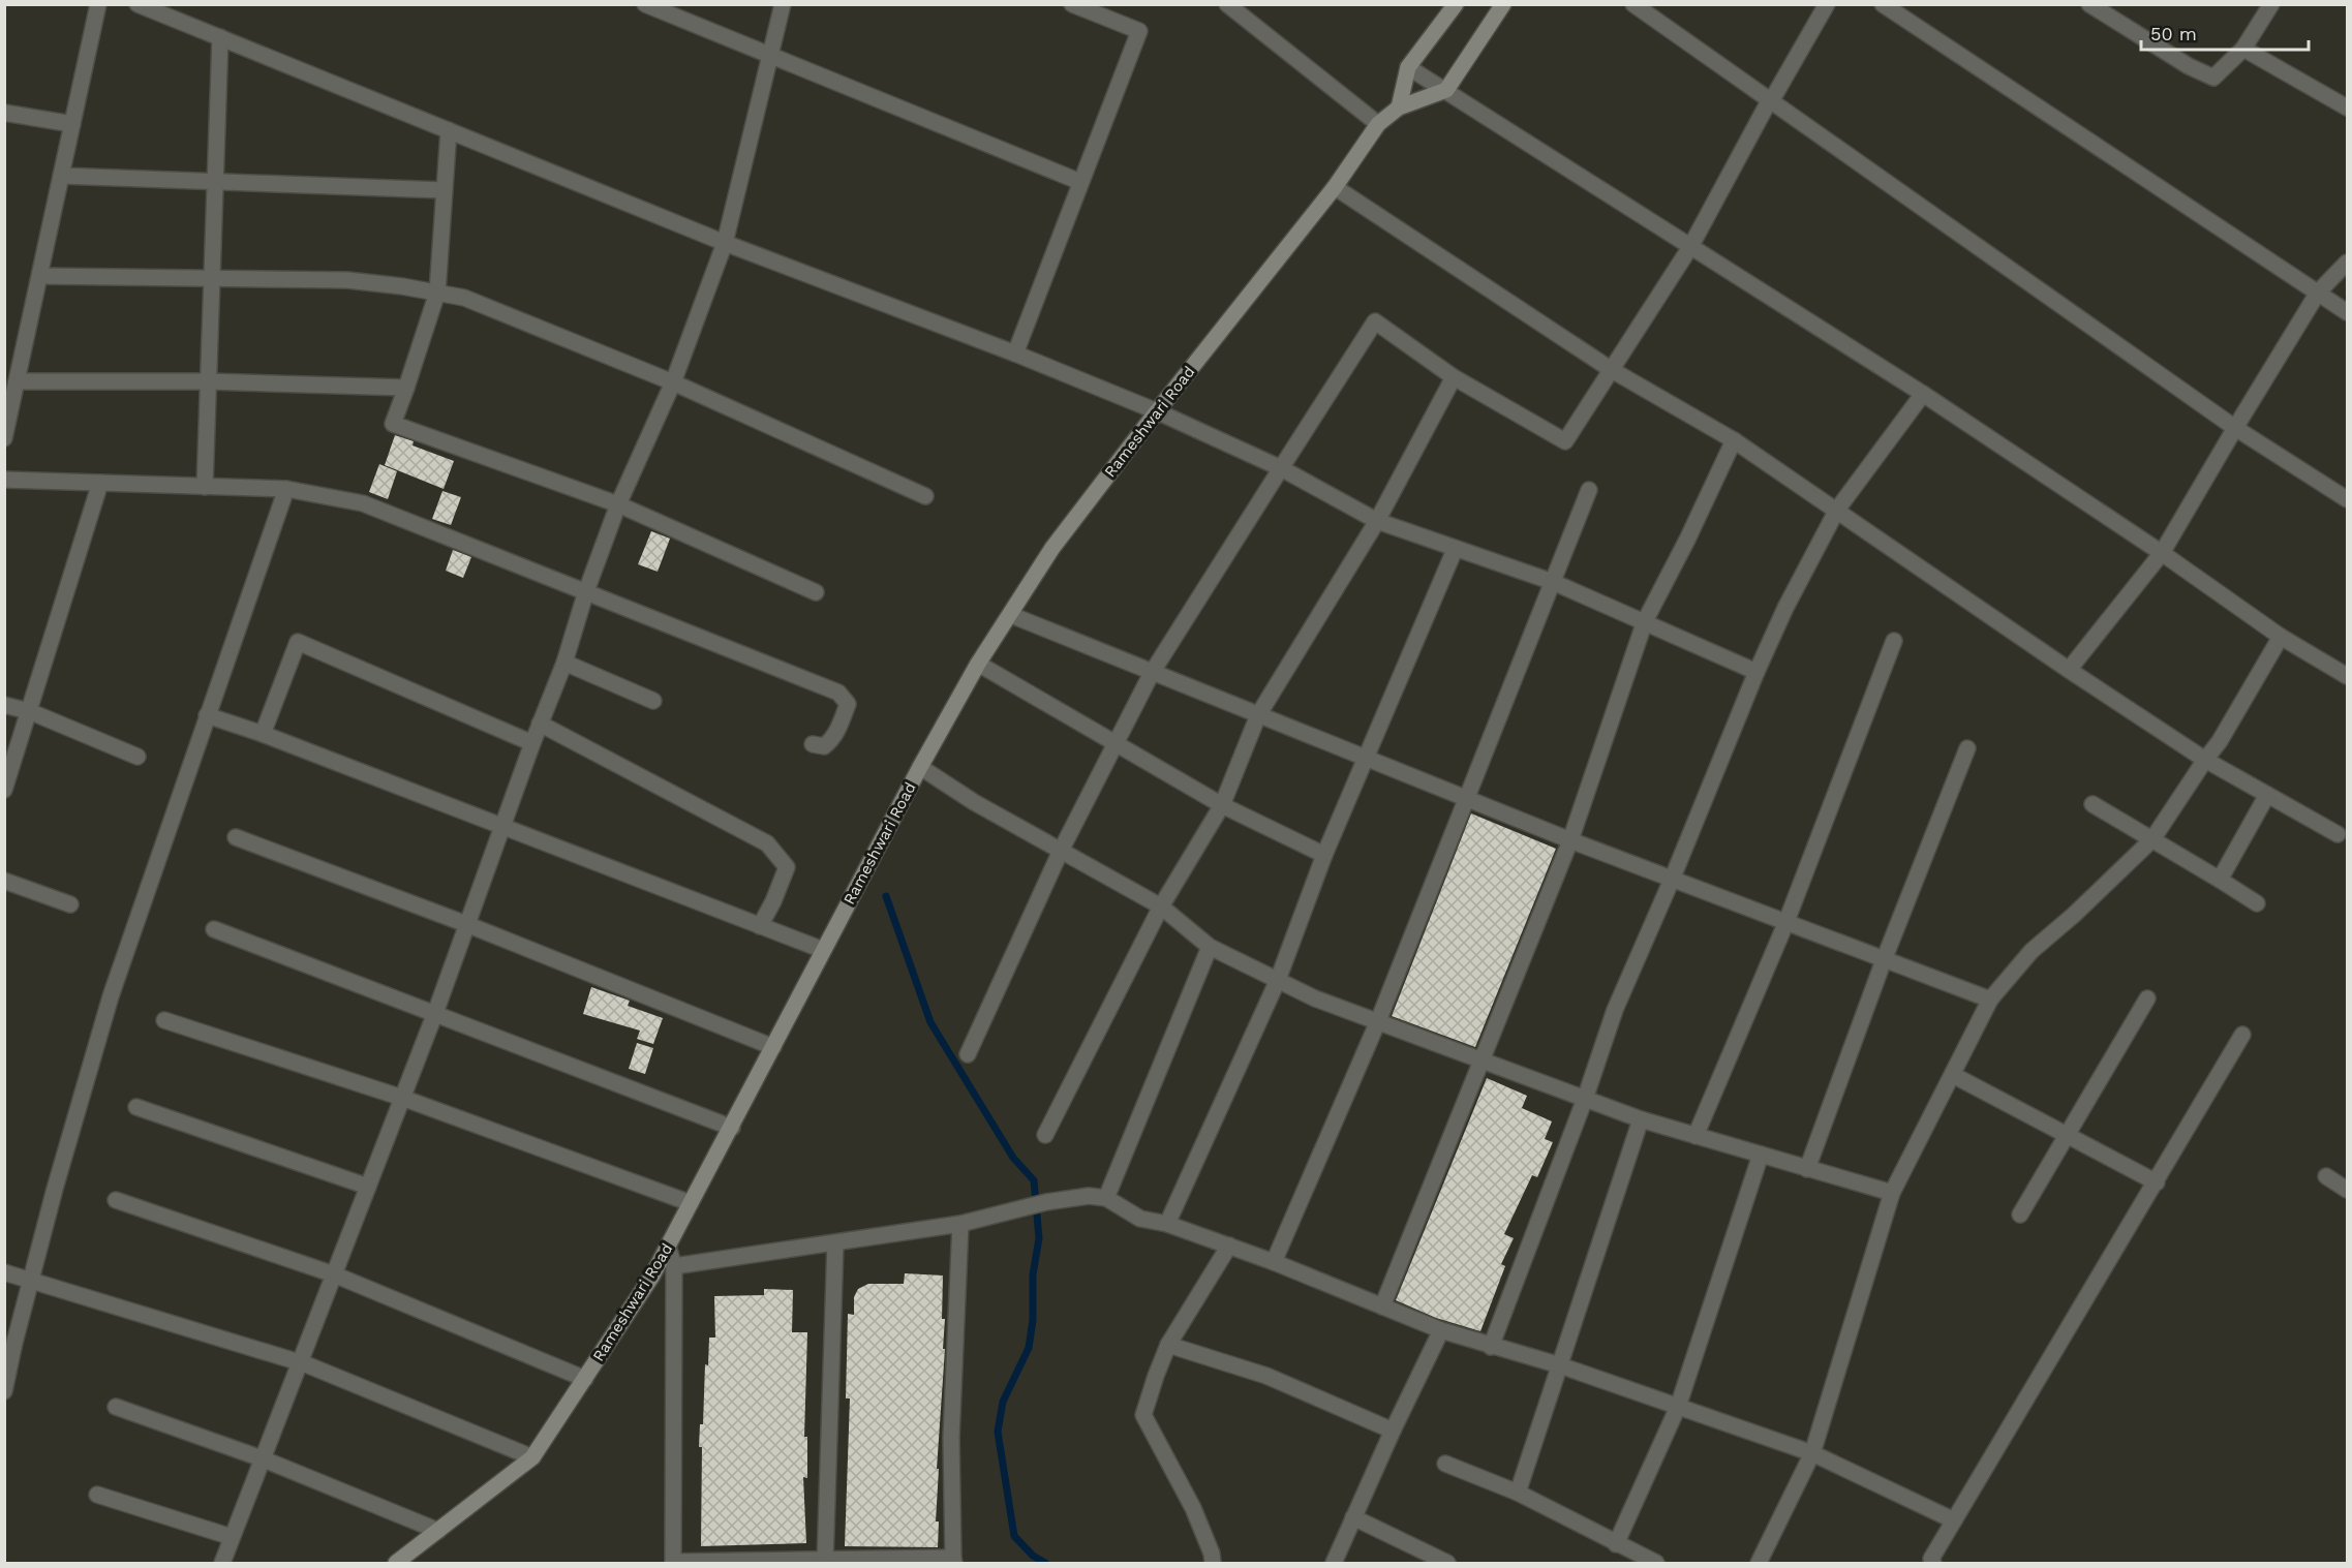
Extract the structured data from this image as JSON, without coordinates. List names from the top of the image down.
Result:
{
  "streets": {
    "main road": ["Rameshwari Road"]
  },
  "scale_bar": "50 m"
}
